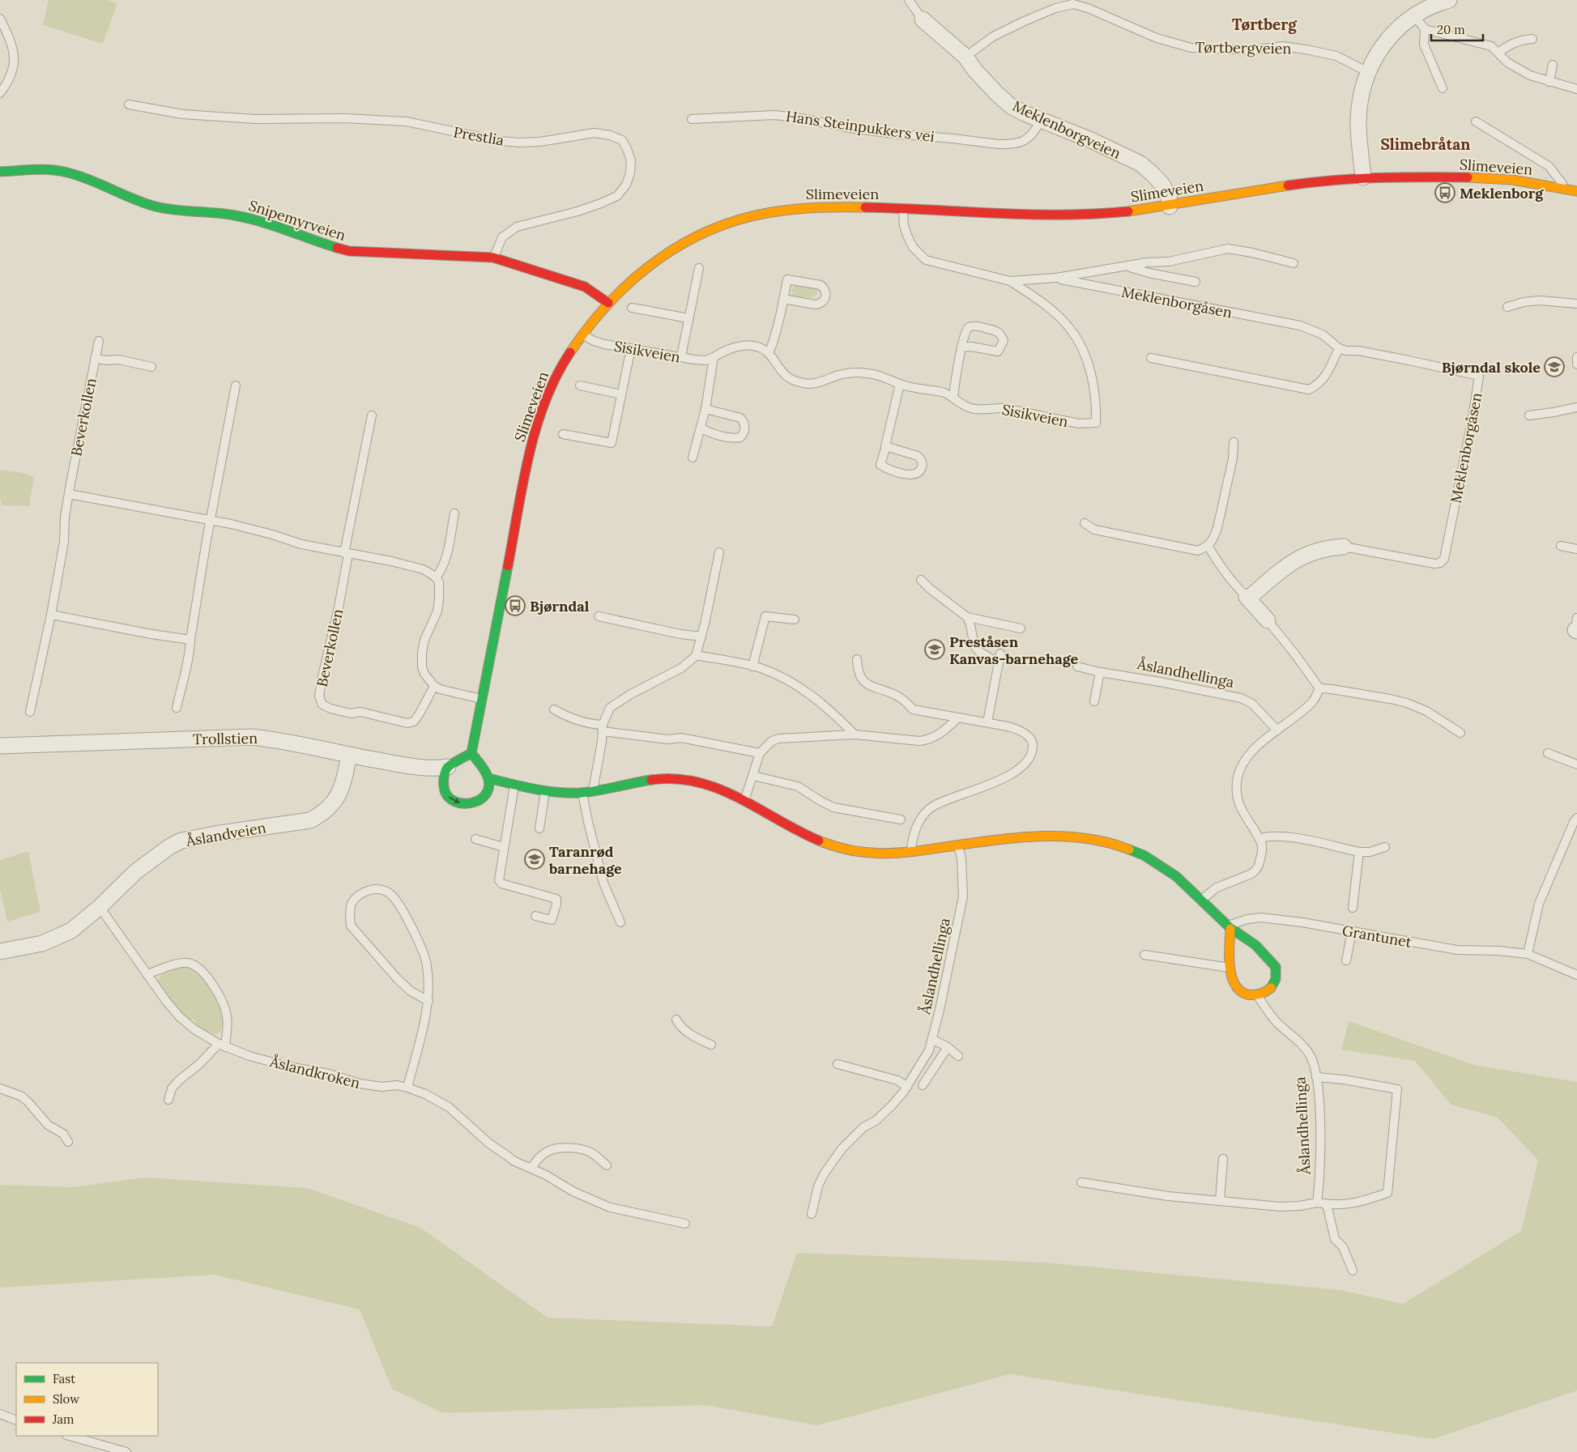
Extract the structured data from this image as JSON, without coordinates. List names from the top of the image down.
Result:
{
  "streets": {
    "street": [
      "Meklenborgveien",
      "Slimeveien",
      "Snipemyrveien",
      "Trollstien",
      "Åslandveien"
    ],
    "lane": [
      "Tørtbergveien",
      "Hans Steinpukkers vei",
      "Prestlia",
      "Meklenborgåsen",
      "Sisikveien",
      "Beverkollen",
      "Åslandhellinga",
      "Grantunet",
      "Åslandkroken"
    ]
  },
  "crossings": [
    ["Tørtbergveien", "Meklenborgveien"],
    ["Hans Steinpukkers vei", "Meklenborgveien"],
    ["Meklenborgveien", "Slimeveien"],
    ["Prestlia", "Snipemyrveien"],
    ["Slimeveien", "Snipemyrveien"],
    ["Slimeveien", "Meklenborgåsen"],
    ["Slimeveien", "Sisikveien"],
    ["Slimeveien", "Trollstien"],
    ["Meklenborgåsen", "Sisikveien"],
    ["Trollstien", "Åslandveien"],
    ["Åslandveien", "Åslandkroken"]
  ],
  "districts": ["Tørtberg", "Slimebråtan"],
  "places": {
    "bus stop": ["Meklenborg", "Bjørndal"],
    "school or university": ["Bjørndal skole", "Preståsen Kanvas-barnehage", "Taranrød barnehage"]
  },
  "legend": ["Fast", "Slow", "Jam"],
  "scale_bar": "20 m"
}
